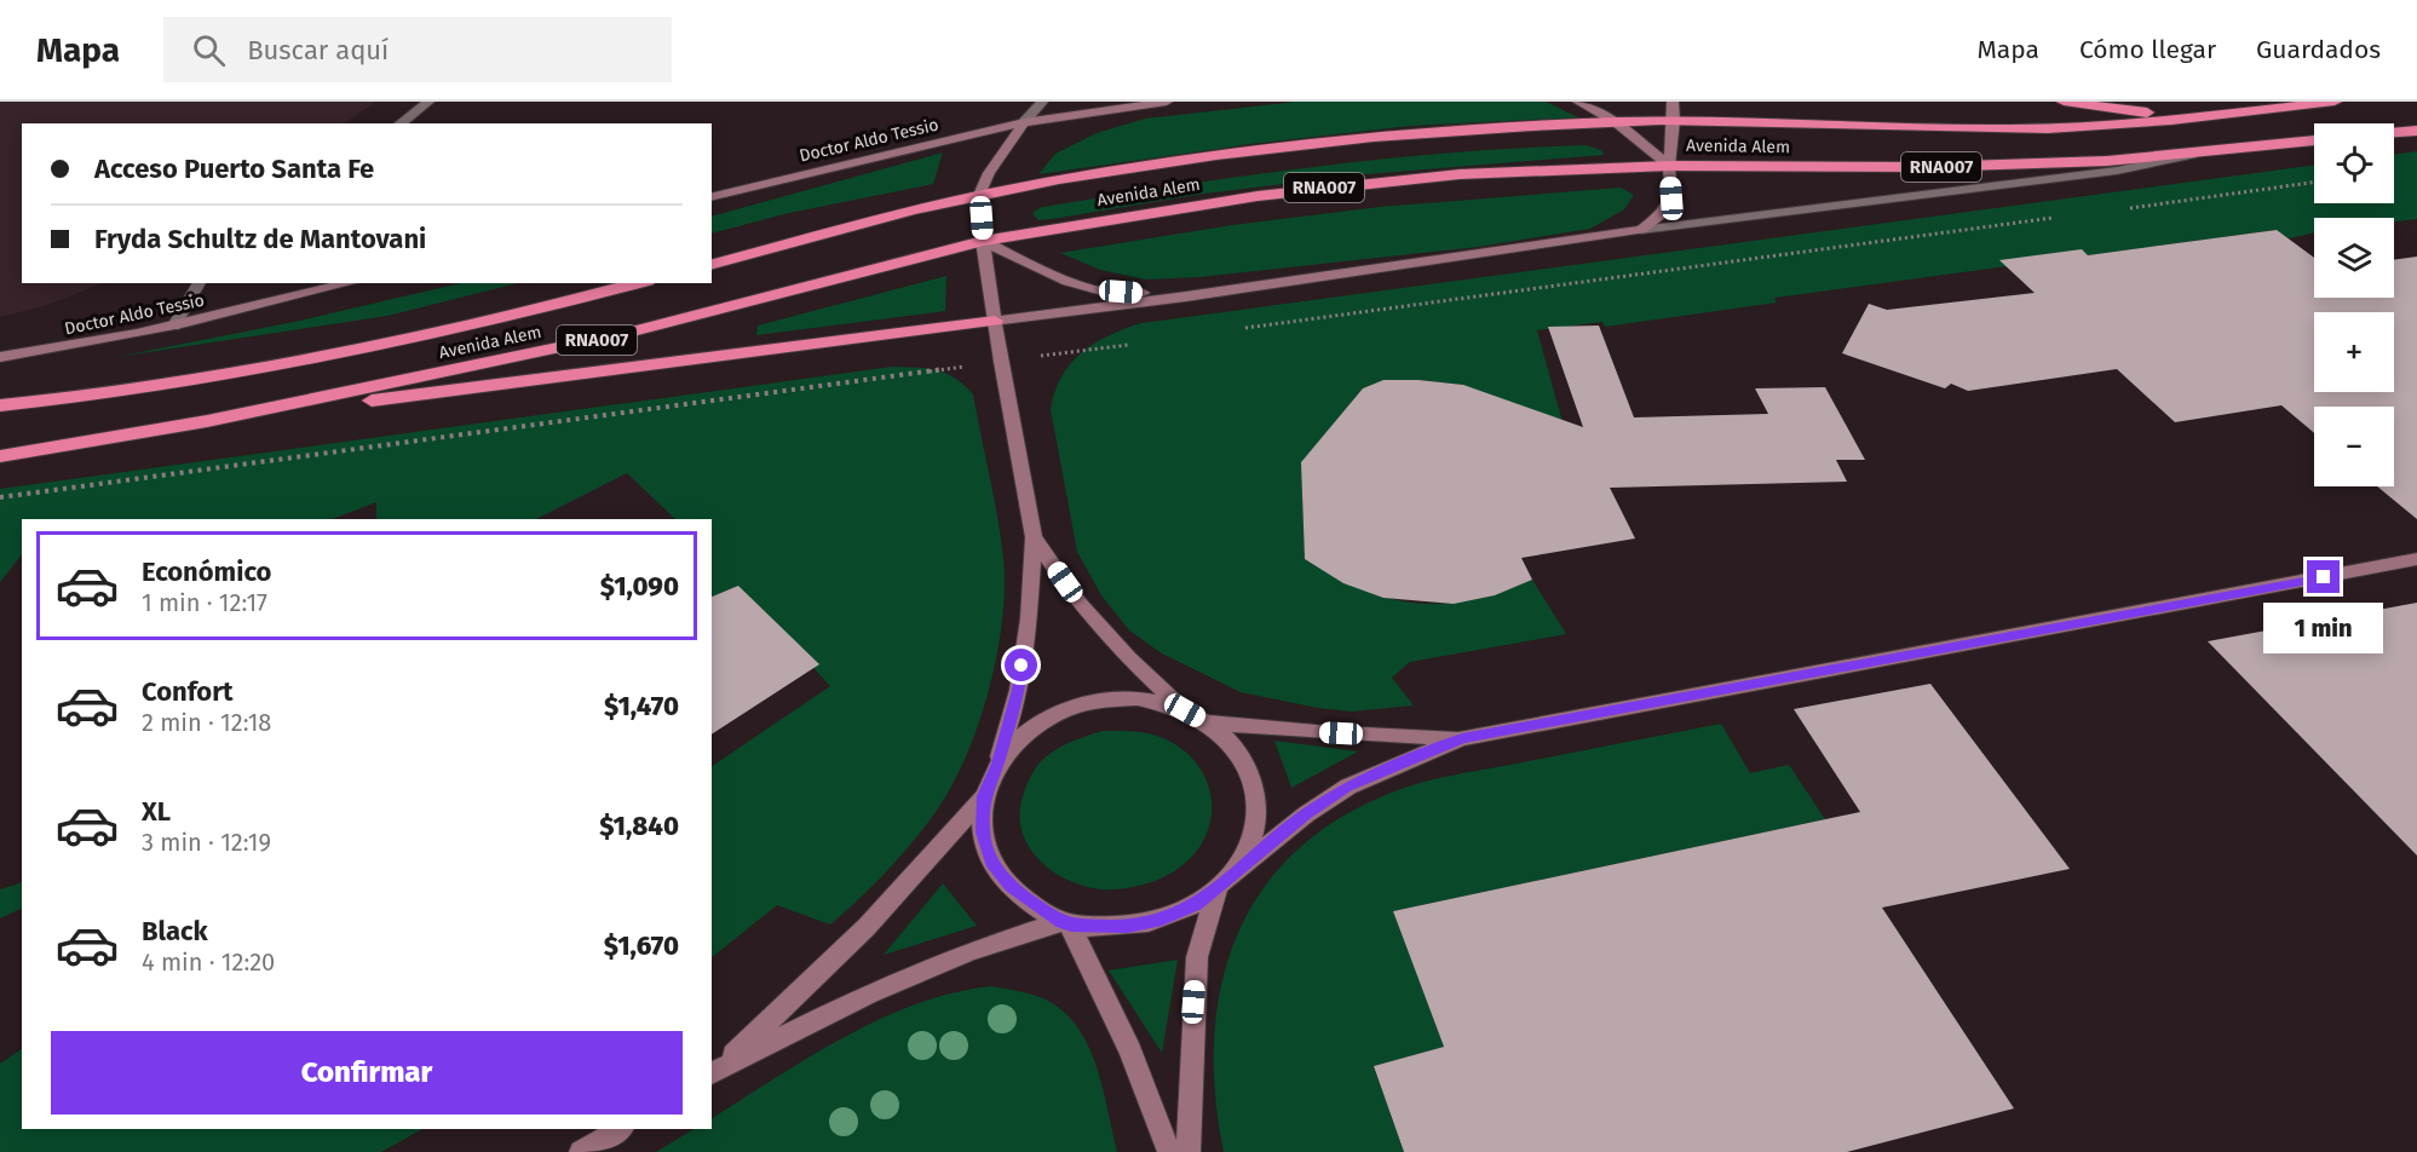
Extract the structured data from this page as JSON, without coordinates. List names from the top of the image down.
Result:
{
  "streets": {
    "highway": ["Avenida Alem", "RNA007"],
    "street": ["Doctor Aldo Tessio"]
  },
  "page": {
    "header": "Mapa",
    "search": "Buscar aquí",
    "nav": ["Mapa", "Cómo llegar", "Guardados"],
    "map_buttons": ["+", "−"],
    "banner": ["Acceso Puerto Santa Fe", "Fryda Schultz de Mantovani"],
    "list": [
      {
        "name": "Económico",
        "note": "1 min · 12:17",
        "value": "$1,090"
      },
      {
        "name": "Confort",
        "note": "2 min · 12:18",
        "value": "$1,470"
      },
      {
        "name": "XL",
        "note": "3 min · 12:19",
        "value": "$1,840"
      },
      {
        "name": "Black",
        "note": "4 min · 12:20",
        "value": "$1,670"
      }
    ],
    "bubble": "1 min",
    "buttons": "Confirmar"
  }
}
